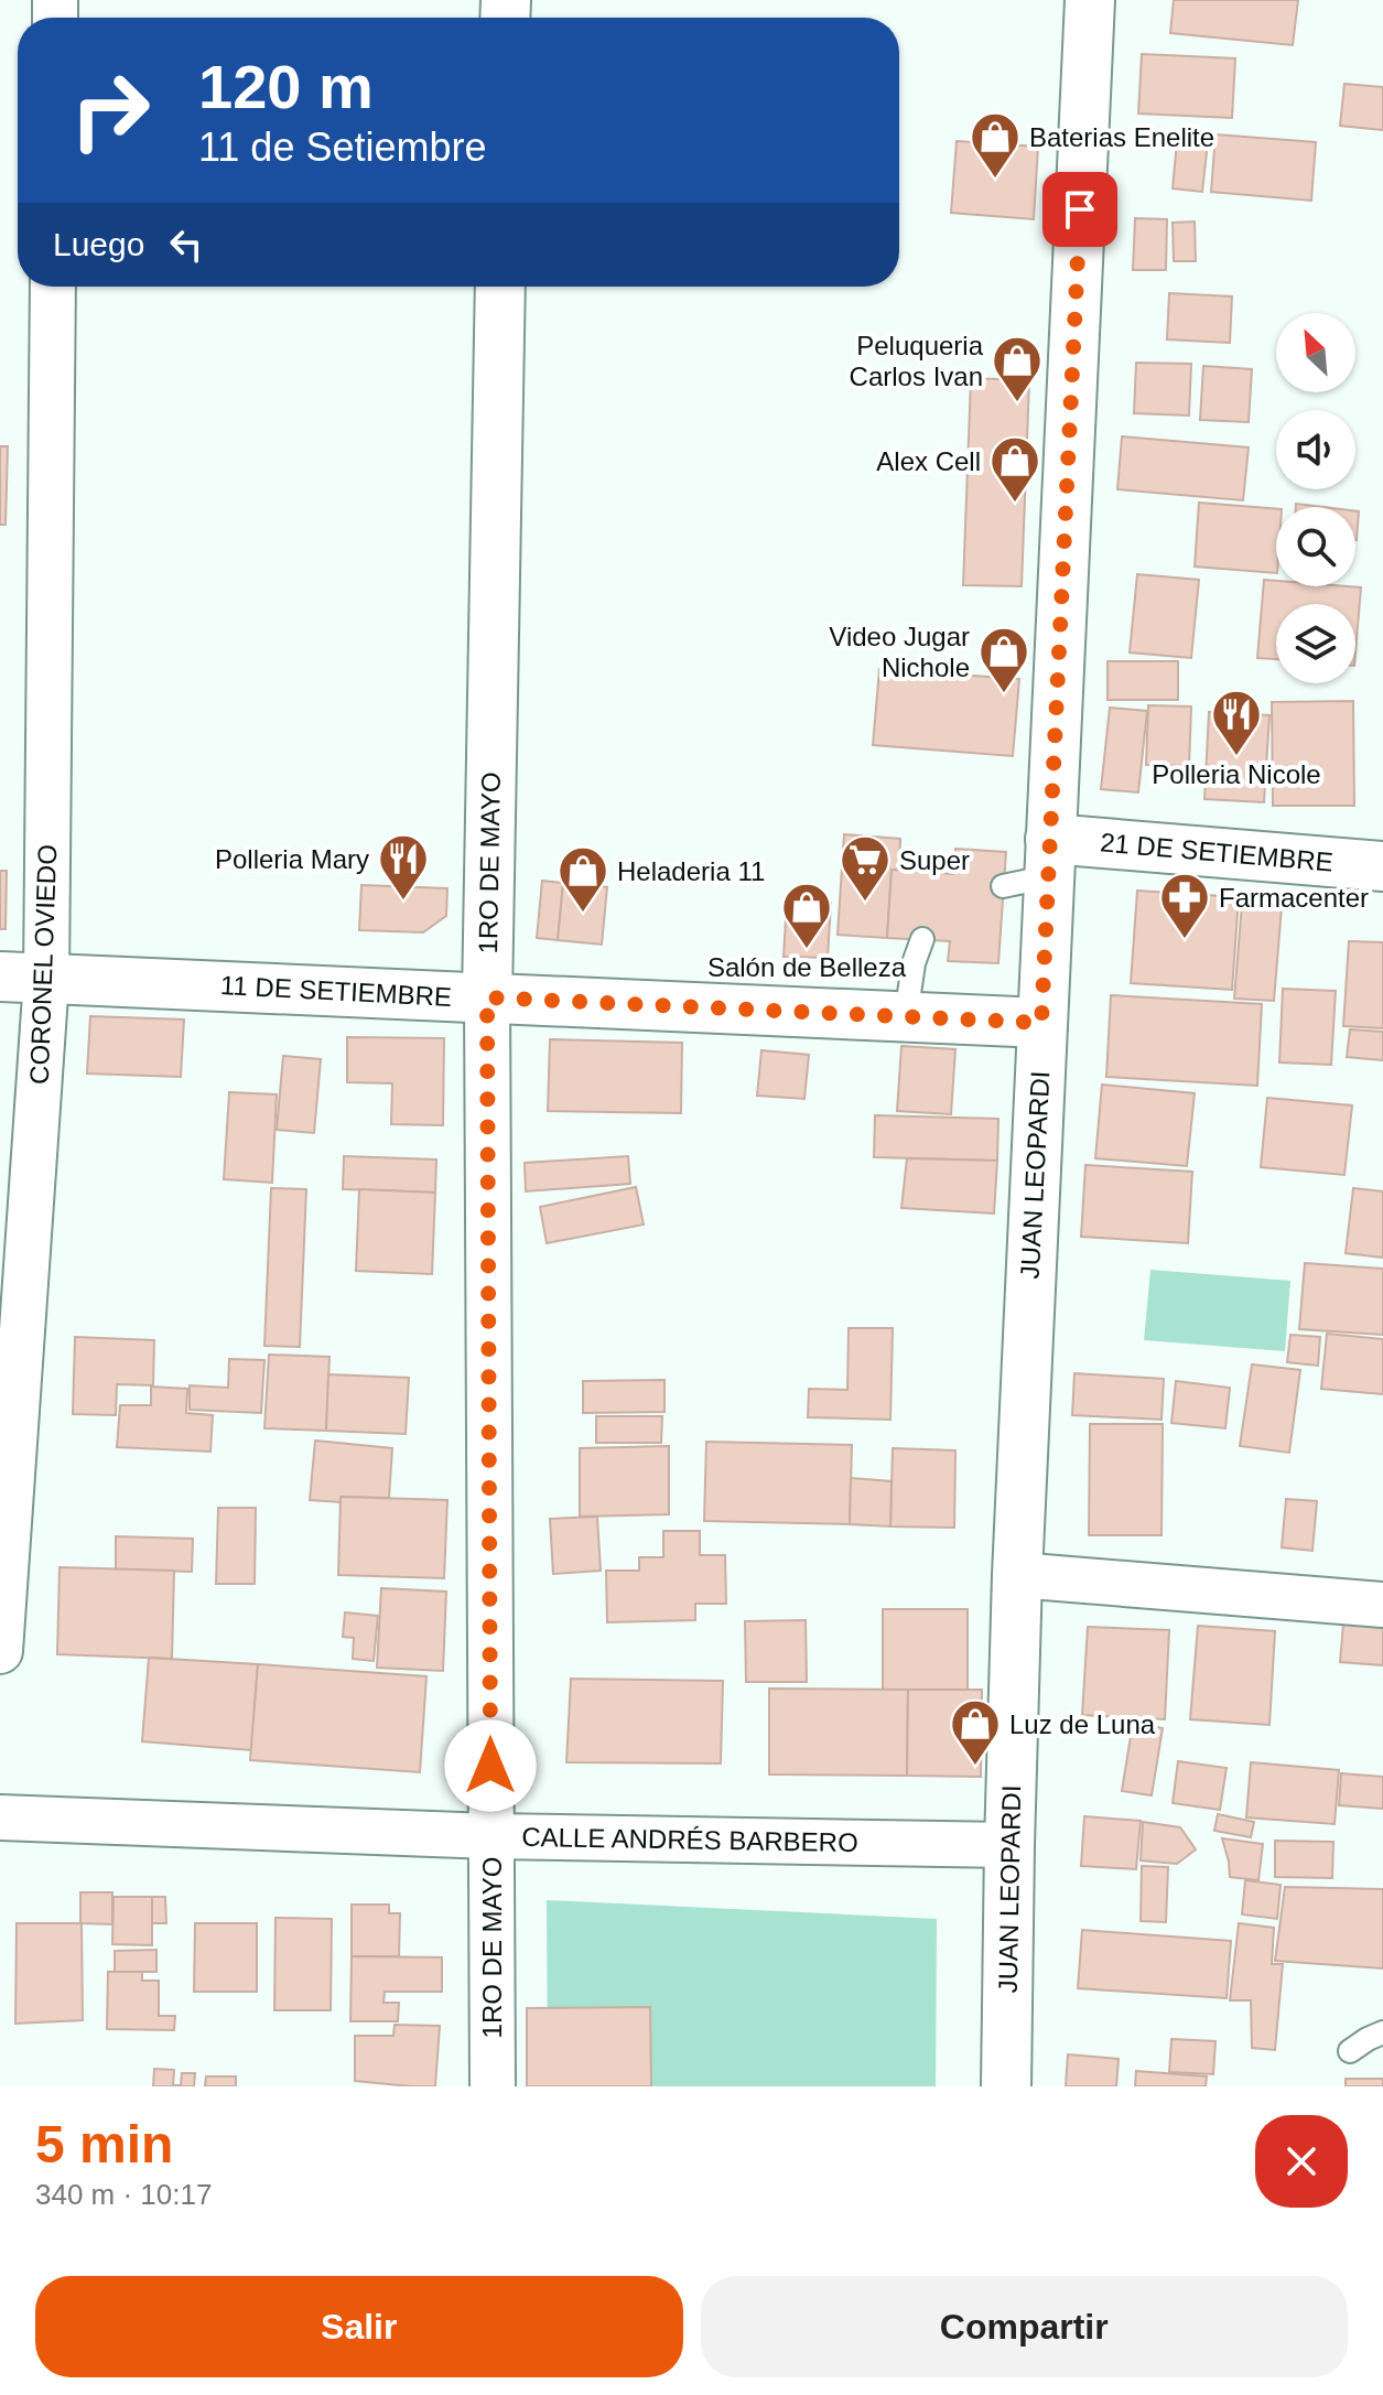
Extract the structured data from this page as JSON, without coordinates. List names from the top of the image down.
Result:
{
  "streets": {
    "main road": [
      "21 DE SETIEMBRE",
      "1RO DE MAYO",
      "11 DE SETIEMBRE",
      "JUAN LEOPARDI"
    ],
    "street": ["CORONEL OVIEDO", "CALLE ANDRÉS BARBERO"]
  },
  "crossings": [
    ["21 DE SETIEMBRE", "JUAN LEOPARDI"],
    ["1RO DE MAYO", "11 DE SETIEMBRE"],
    ["1RO DE MAYO", "CALLE ANDRÉS BARBERO"],
    ["CORONEL OVIEDO", "11 DE SETIEMBRE"],
    ["11 DE SETIEMBRE", "JUAN LEOPARDI"],
    ["JUAN LEOPARDI", "CALLE ANDRÉS BARBERO"]
  ],
  "places": {
    "shop": [
      "Baterias Enelite",
      "Peluqueria Carlos Ivan",
      "Alex Cell",
      "Video Jugar Nichole",
      "Heladeria 11",
      "Salón de Belleza",
      "Luz de Luna"
    ],
    "restaurant": ["Polleria Nicole", "Polleria Mary"],
    "supermarket": ["Super"],
    "pharmacy": ["Farmacenter"]
  },
  "north": "top left",
  "page": {
    "turn": ["120 m", "11 de Setiembre"],
    "then": "Luego",
    "heading": ["5 min", "340 m · 10:17"],
    "buttons": ["Salir", "Compartir"]
  }
}
